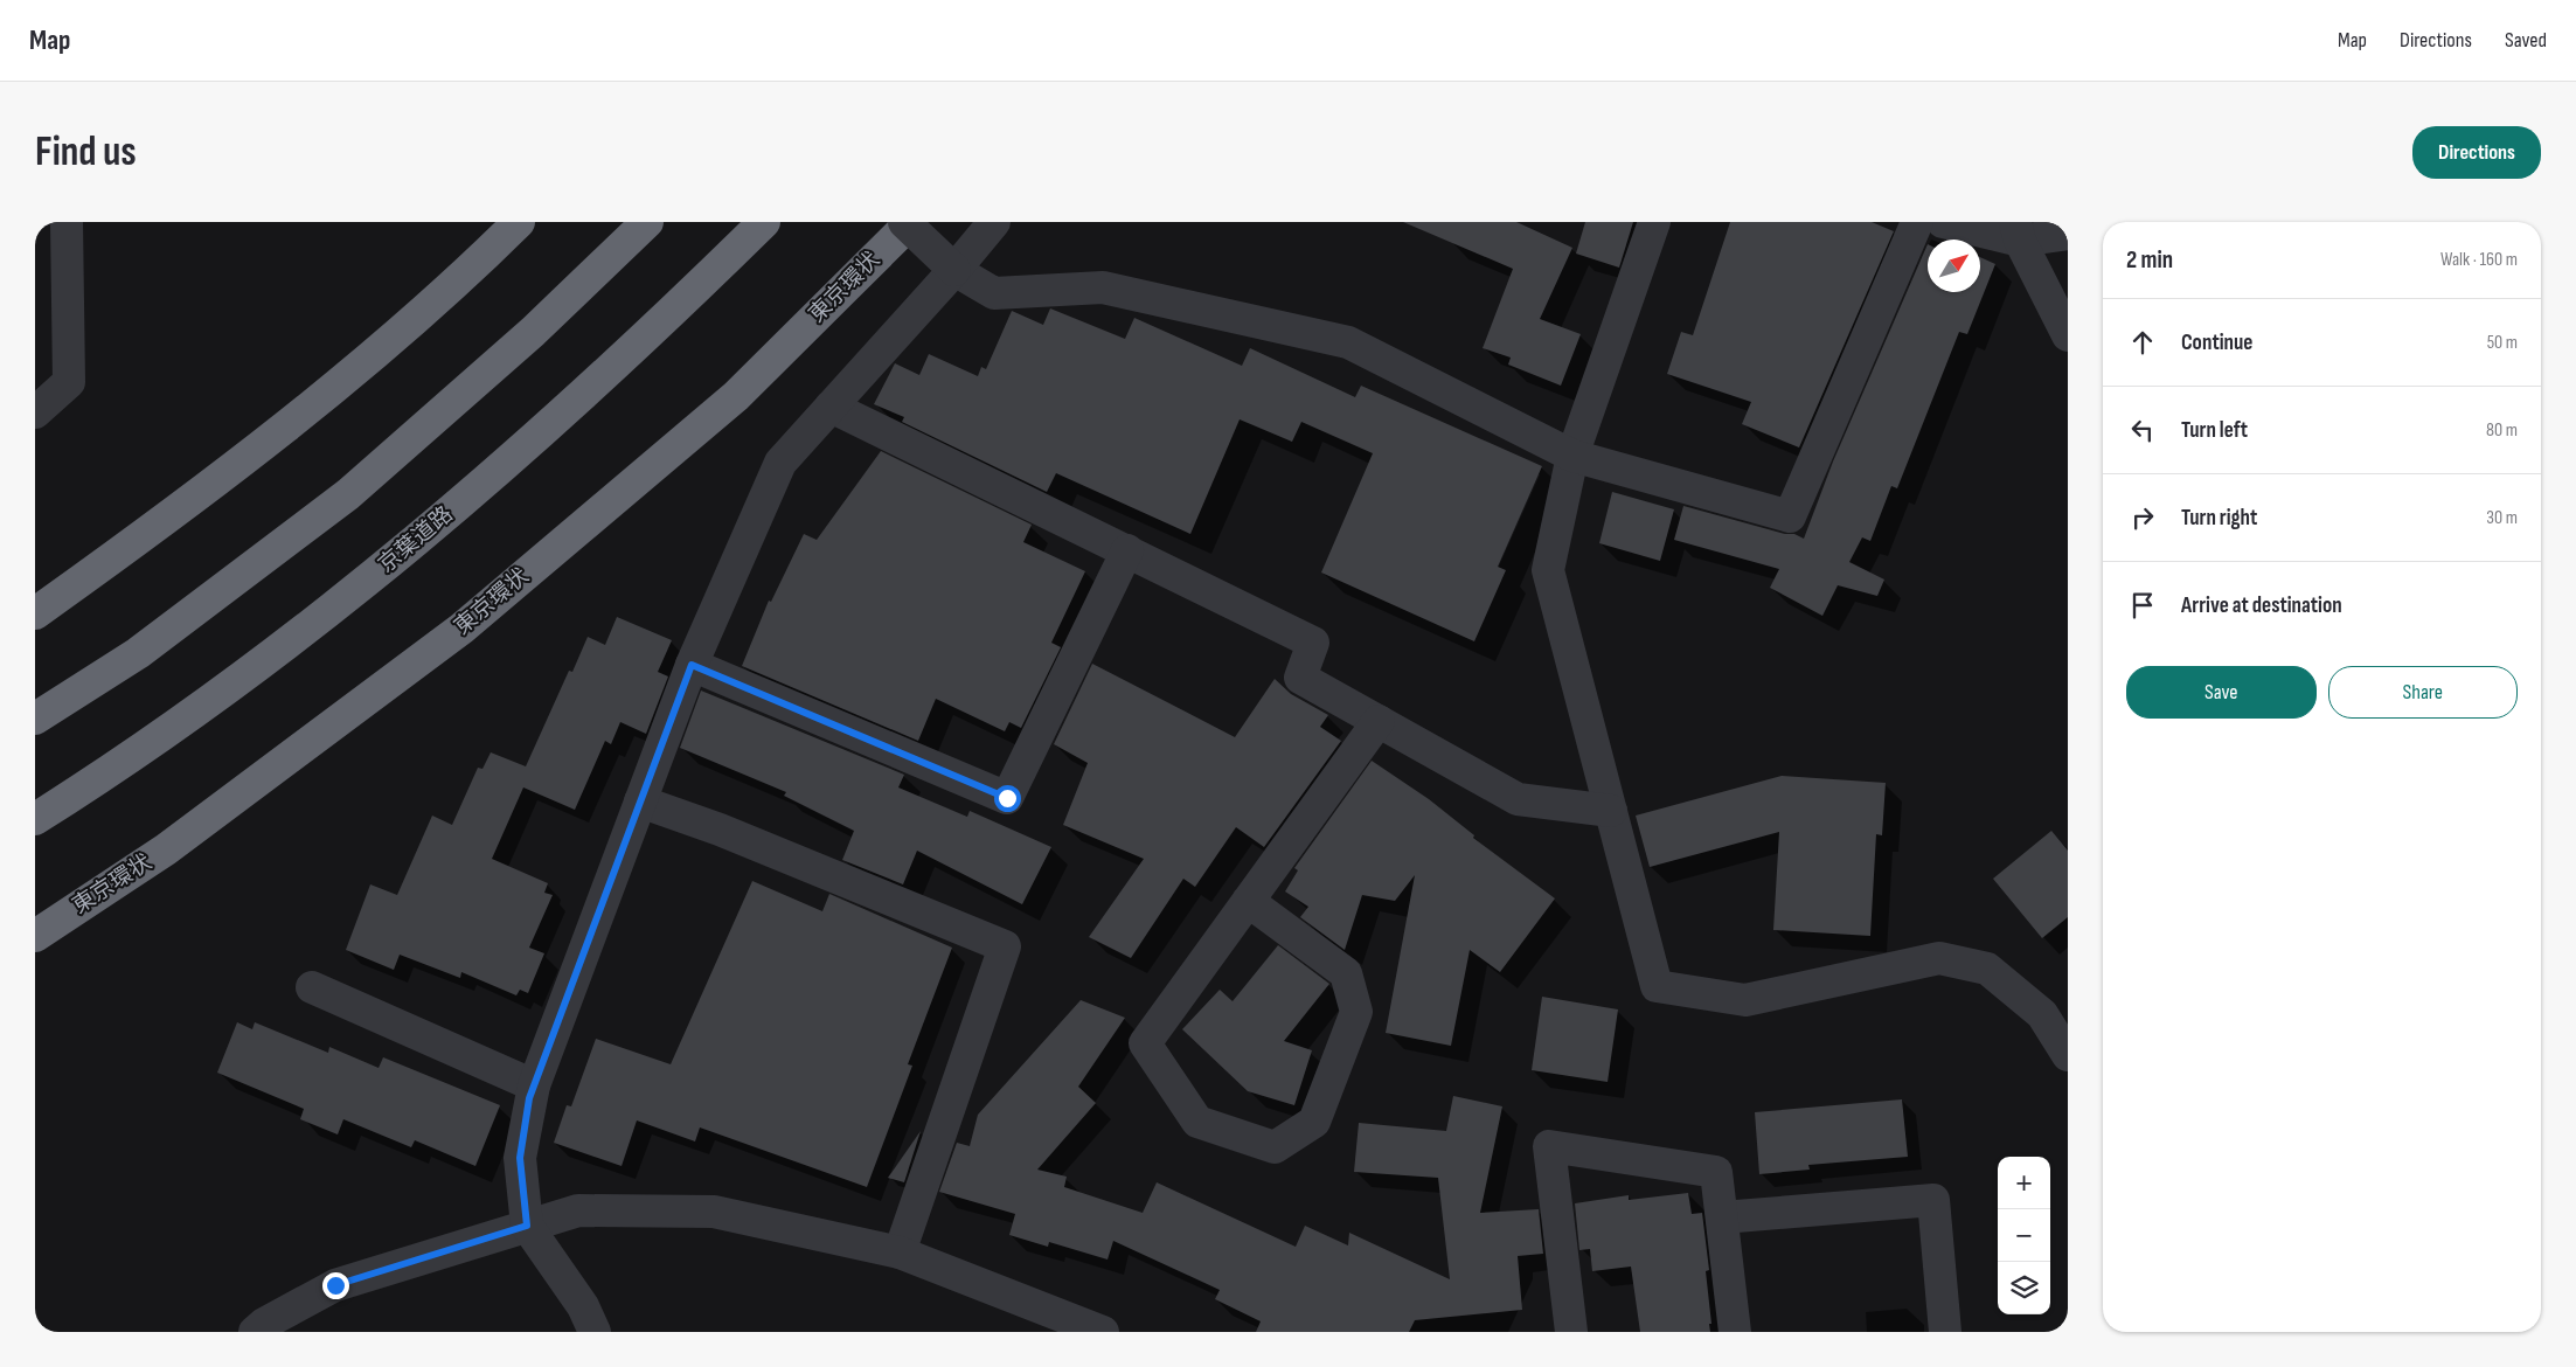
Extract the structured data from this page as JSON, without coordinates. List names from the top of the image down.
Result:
{
  "streets": {
    "highway": ["東京環状", "京葉道路"]
  },
  "north": "top right",
  "page": {
    "header": "Map",
    "nav": ["Map", "Directions", "Saved"],
    "buttons": [
      "Directions",
      ["Save", "Share"]
    ],
    "title": "Find us",
    "heading": ["2 min", "Walk · 160 m"],
    "list": [
      ["Continue", "50 m"],
      ["Turn left", "80 m"],
      ["Turn right", "30 m"],
      "Arrive at destination"
    ],
    "map_buttons": ["+", "−"]
  }
}
